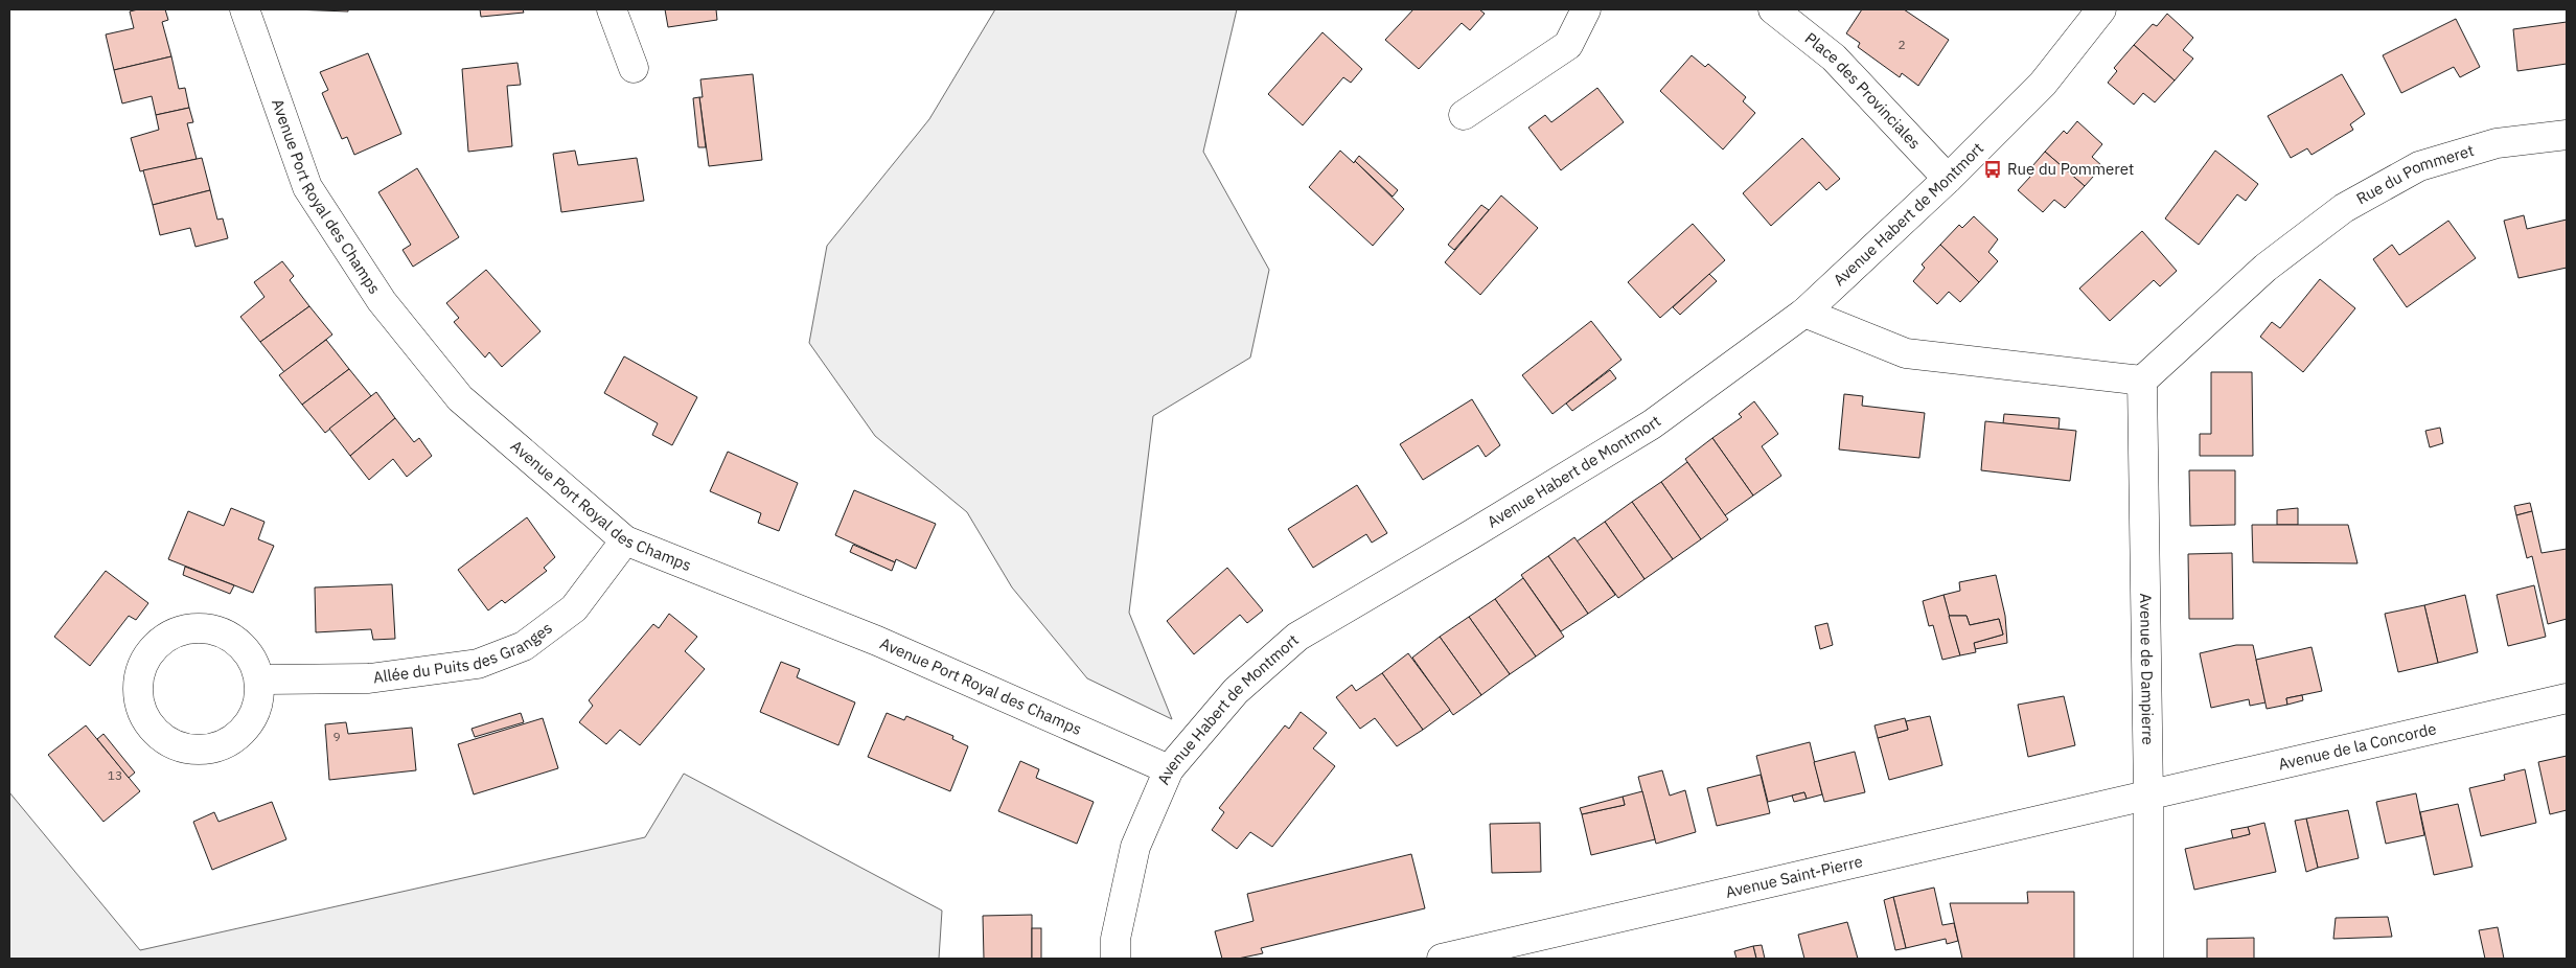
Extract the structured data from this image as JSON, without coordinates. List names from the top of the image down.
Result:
{
  "streets": {
    "street": [
      "Place des Provinciales",
      "Rue du Pommeret",
      "Avenue Port Royal des Champs",
      "Avenue Habert de Montmort",
      "Allée du Puits des Granges",
      "Avenue de Dampierre",
      "Avenue de la Concorde",
      "Avenue Saint-Pierre"
    ]
  },
  "crossings": [
    ["Place des Provinciales", "Avenue Habert de Montmort"],
    ["Rue du Pommeret", "Avenue de Dampierre"],
    ["Avenue Port Royal des Champs", "Avenue Habert de Montmort"],
    ["Avenue Port Royal des Champs", "Allée du Puits des Granges"],
    ["Avenue de Dampierre", "Avenue de la Concorde"],
    ["Avenue de Dampierre", "Avenue Saint-Pierre"],
    ["Avenue de la Concorde", "Avenue Saint-Pierre"]
  ],
  "places": {
    "bus stop": ["Rue du Pommeret"]
  },
  "house_numbers": ["2", "9", "13"]
}
